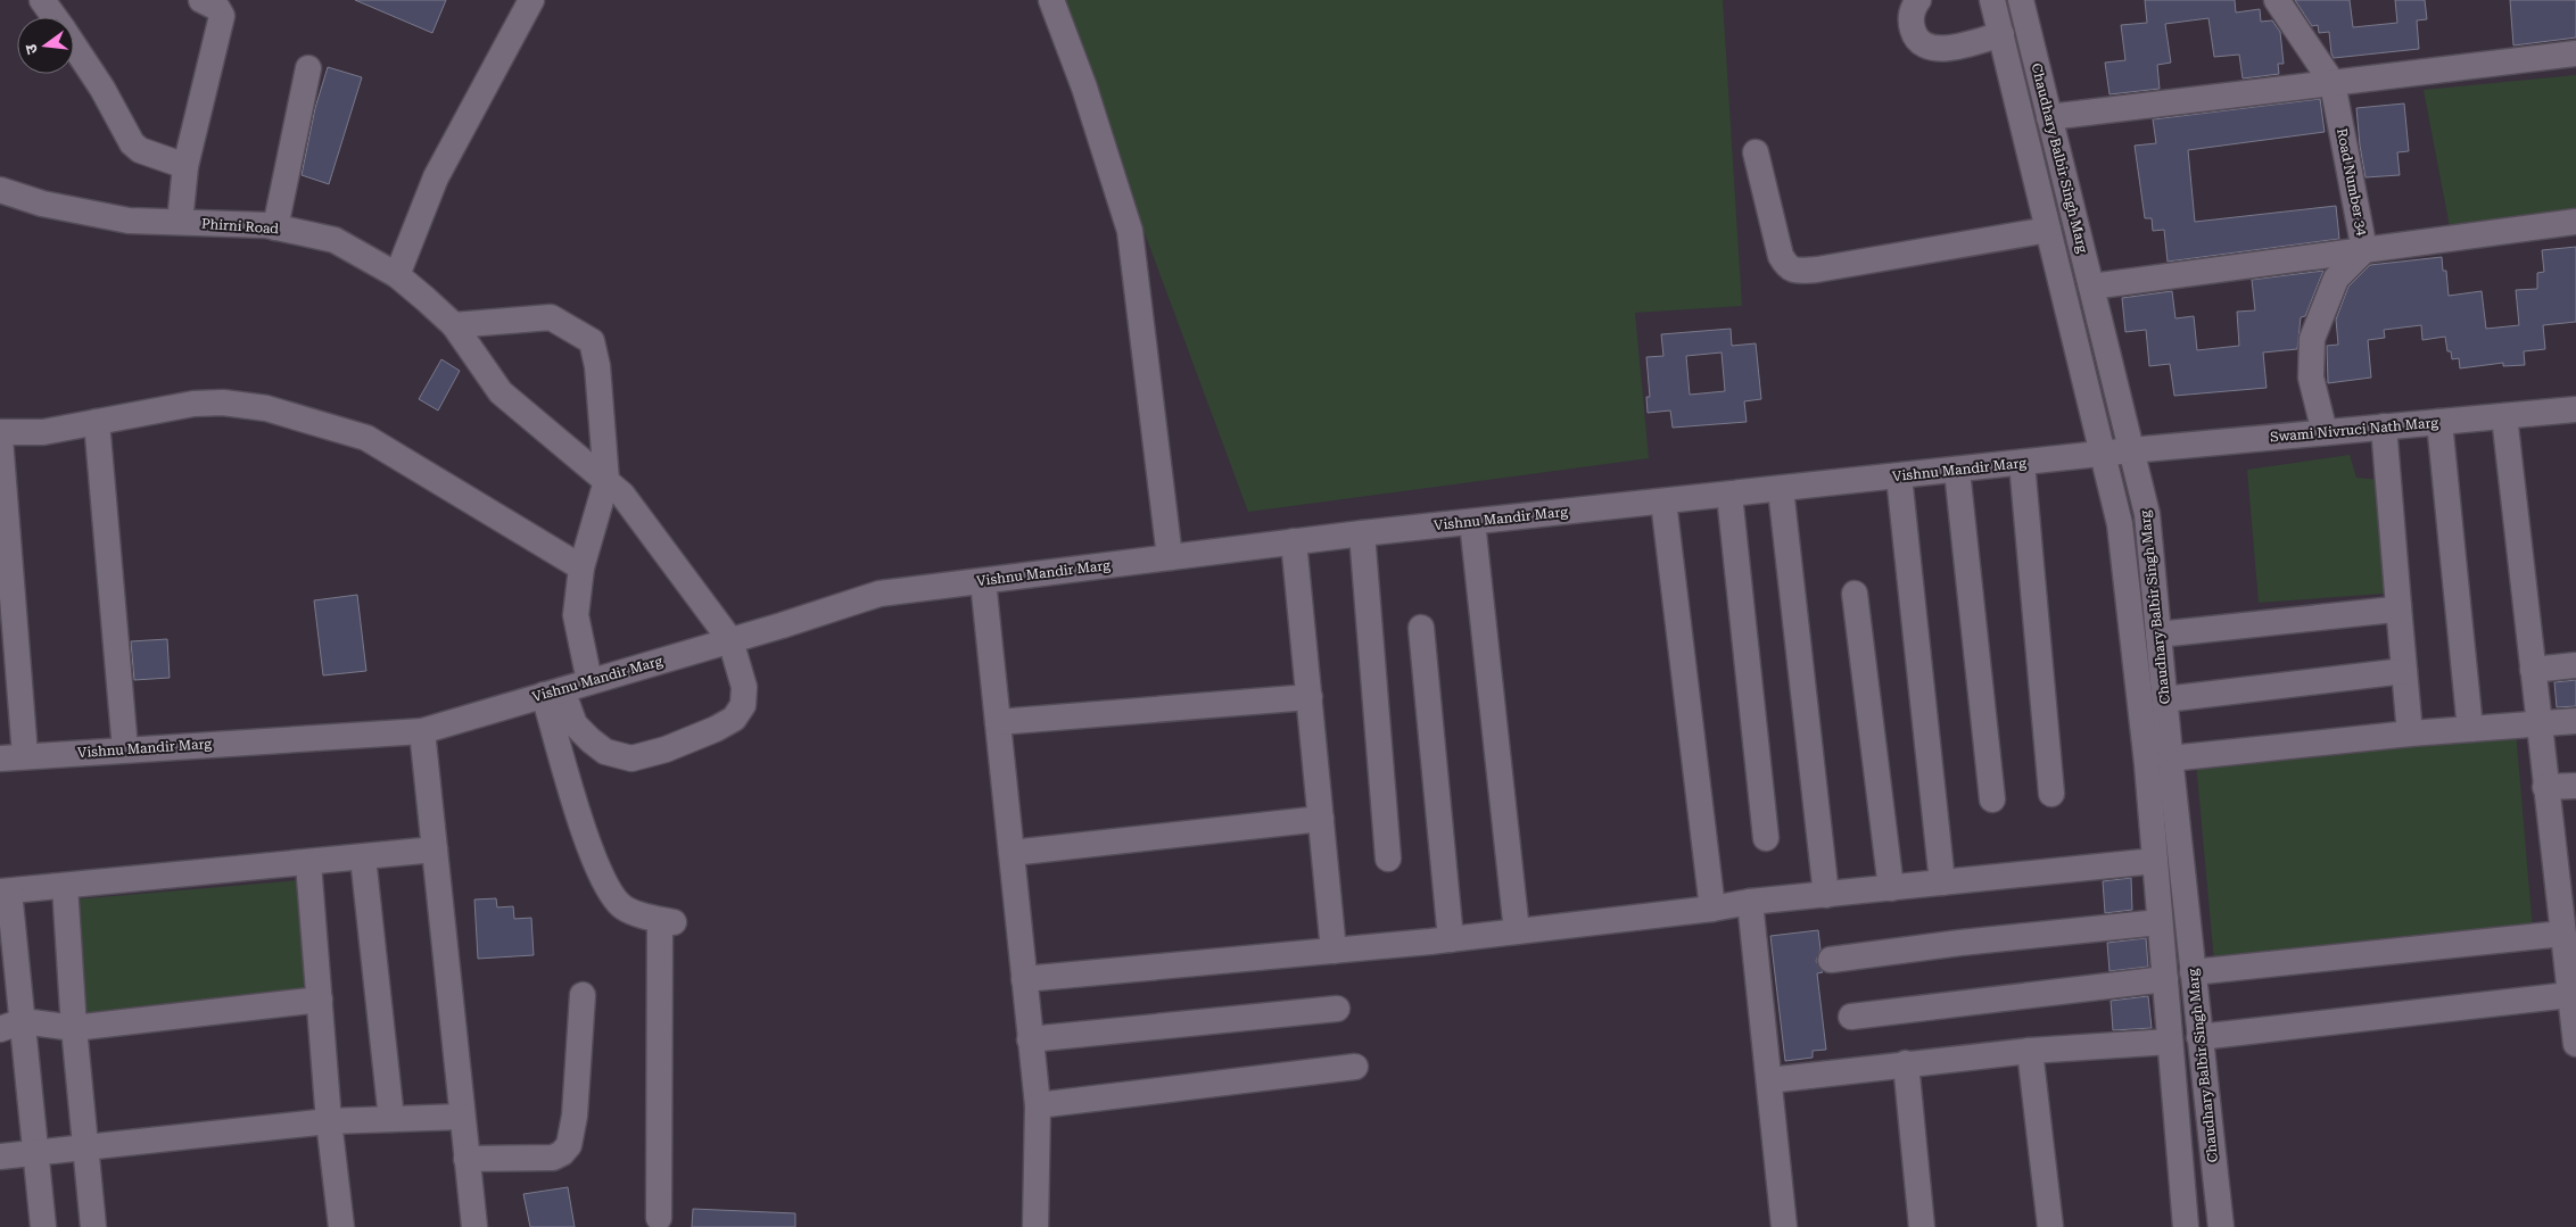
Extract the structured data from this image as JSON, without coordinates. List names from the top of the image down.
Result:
{
  "streets": {
    "street": [
      "Chaudhary Balbir Singh Marg",
      "Road Number 34",
      "Phirni Road",
      "Swami Nivruci Nath Marg",
      "Vishnu Mandir Marg"
    ]
  },
  "crossings": [
    ["Chaudhary Balbir Singh Marg", "Swami Nivruci Nath Marg"],
    ["Chaudhary Balbir Singh Marg", "Vishnu Mandir Marg"],
    ["Road Number 34", "Swami Nivruci Nath Marg"],
    ["Phirni Road", "Vishnu Mandir Marg"],
    ["Swami Nivruci Nath Marg", "Vishnu Mandir Marg"]
  ],
  "north": "left"
}
